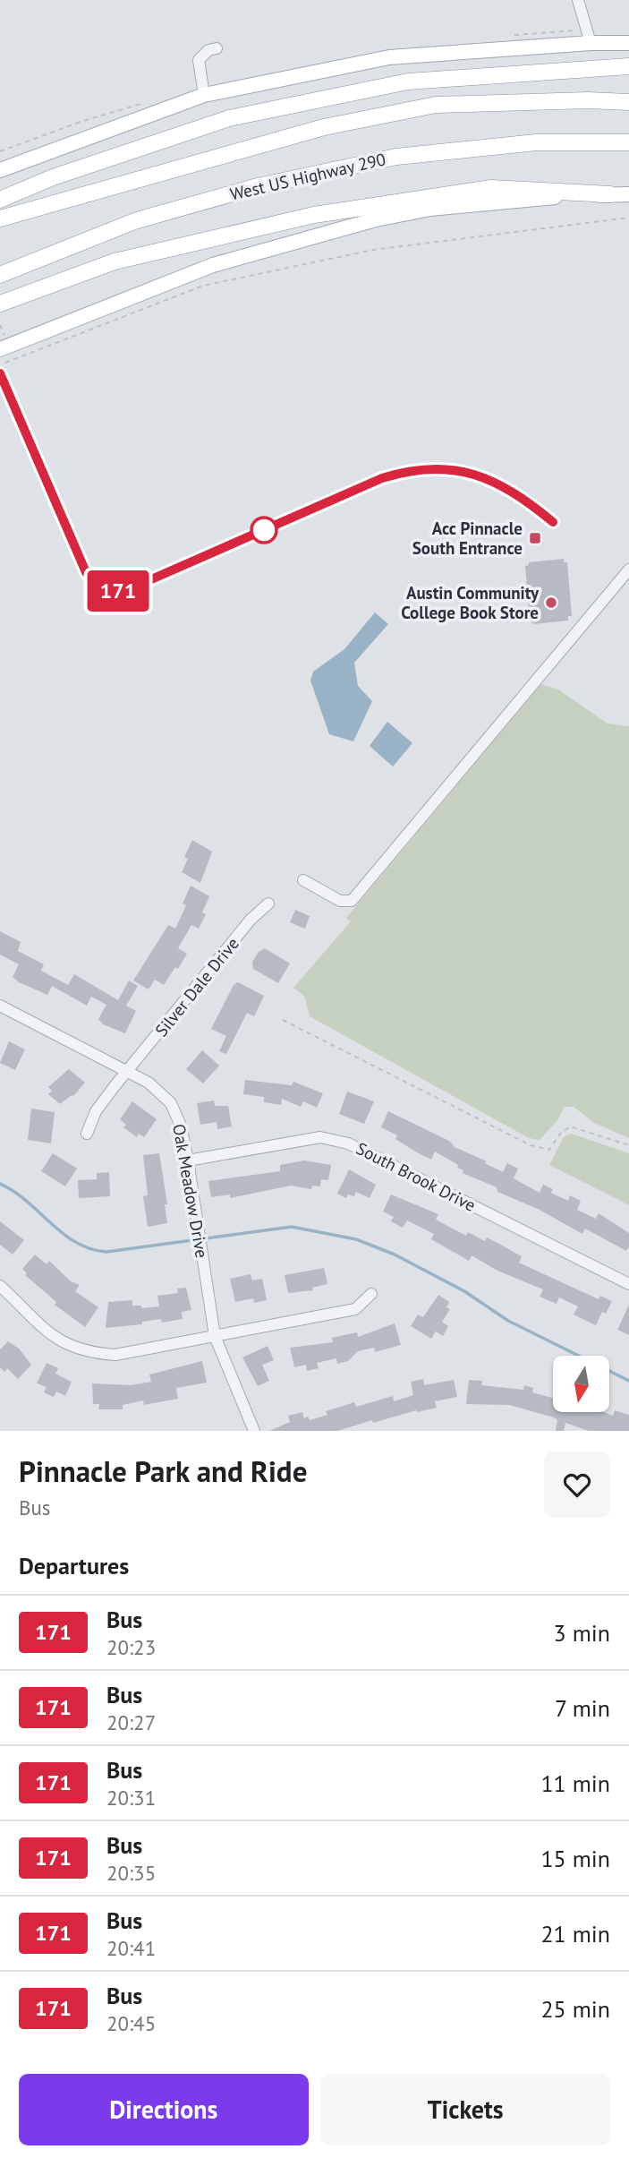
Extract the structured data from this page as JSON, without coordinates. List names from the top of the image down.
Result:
{
  "streets": {
    "highway": ["West US Highway 290"],
    "street": ["Silver Dale Drive", "South Brook Drive", "Oak Meadow Drive"]
  },
  "crossings": [
    ["Silver Dale Drive", "Oak Meadow Drive"],
    ["South Brook Drive", "Oak Meadow Drive"]
  ],
  "places": {
    "transit": ["Acc Pinnacle South Entrance"],
    "other": ["Austin Community College Book Store"]
  },
  "lines": ["bus line 171"],
  "north": "bottom",
  "page": {
    "on_map": "171",
    "heading": [
      ["Pinnacle Park and Ride", "Bus"],
      "Departures"
    ],
    "list": [
      {
        "mark": "171",
        "name": "Bus",
        "note": "20:23",
        "value": "3 min"
      },
      {
        "mark": "171",
        "name": "Bus",
        "note": "20:27",
        "value": "7 min"
      },
      {
        "mark": "171",
        "name": "Bus",
        "note": "20:31",
        "value": "11 min"
      },
      {
        "mark": "171",
        "name": "Bus",
        "note": "20:35",
        "value": "15 min"
      },
      {
        "mark": "171",
        "name": "Bus",
        "note": "20:41",
        "value": "21 min"
      },
      {
        "mark": "171",
        "name": "Bus",
        "note": "20:45",
        "value": "25 min"
      }
    ],
    "buttons": ["Directions", "Tickets"]
  }
}
